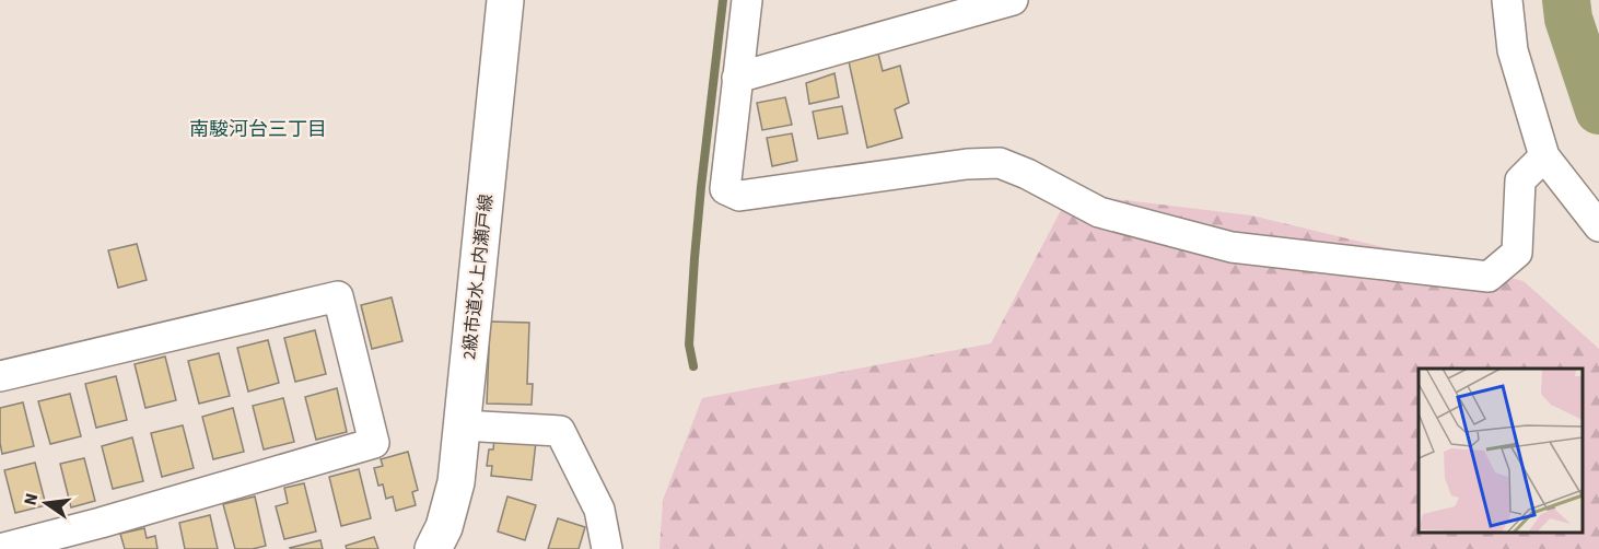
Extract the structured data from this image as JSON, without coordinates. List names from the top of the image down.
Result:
{
  "streets": {
    "street": ["2級市道水上内瀬戸線"]
  },
  "districts": ["南駿河台三丁目"],
  "north": "left"
}
